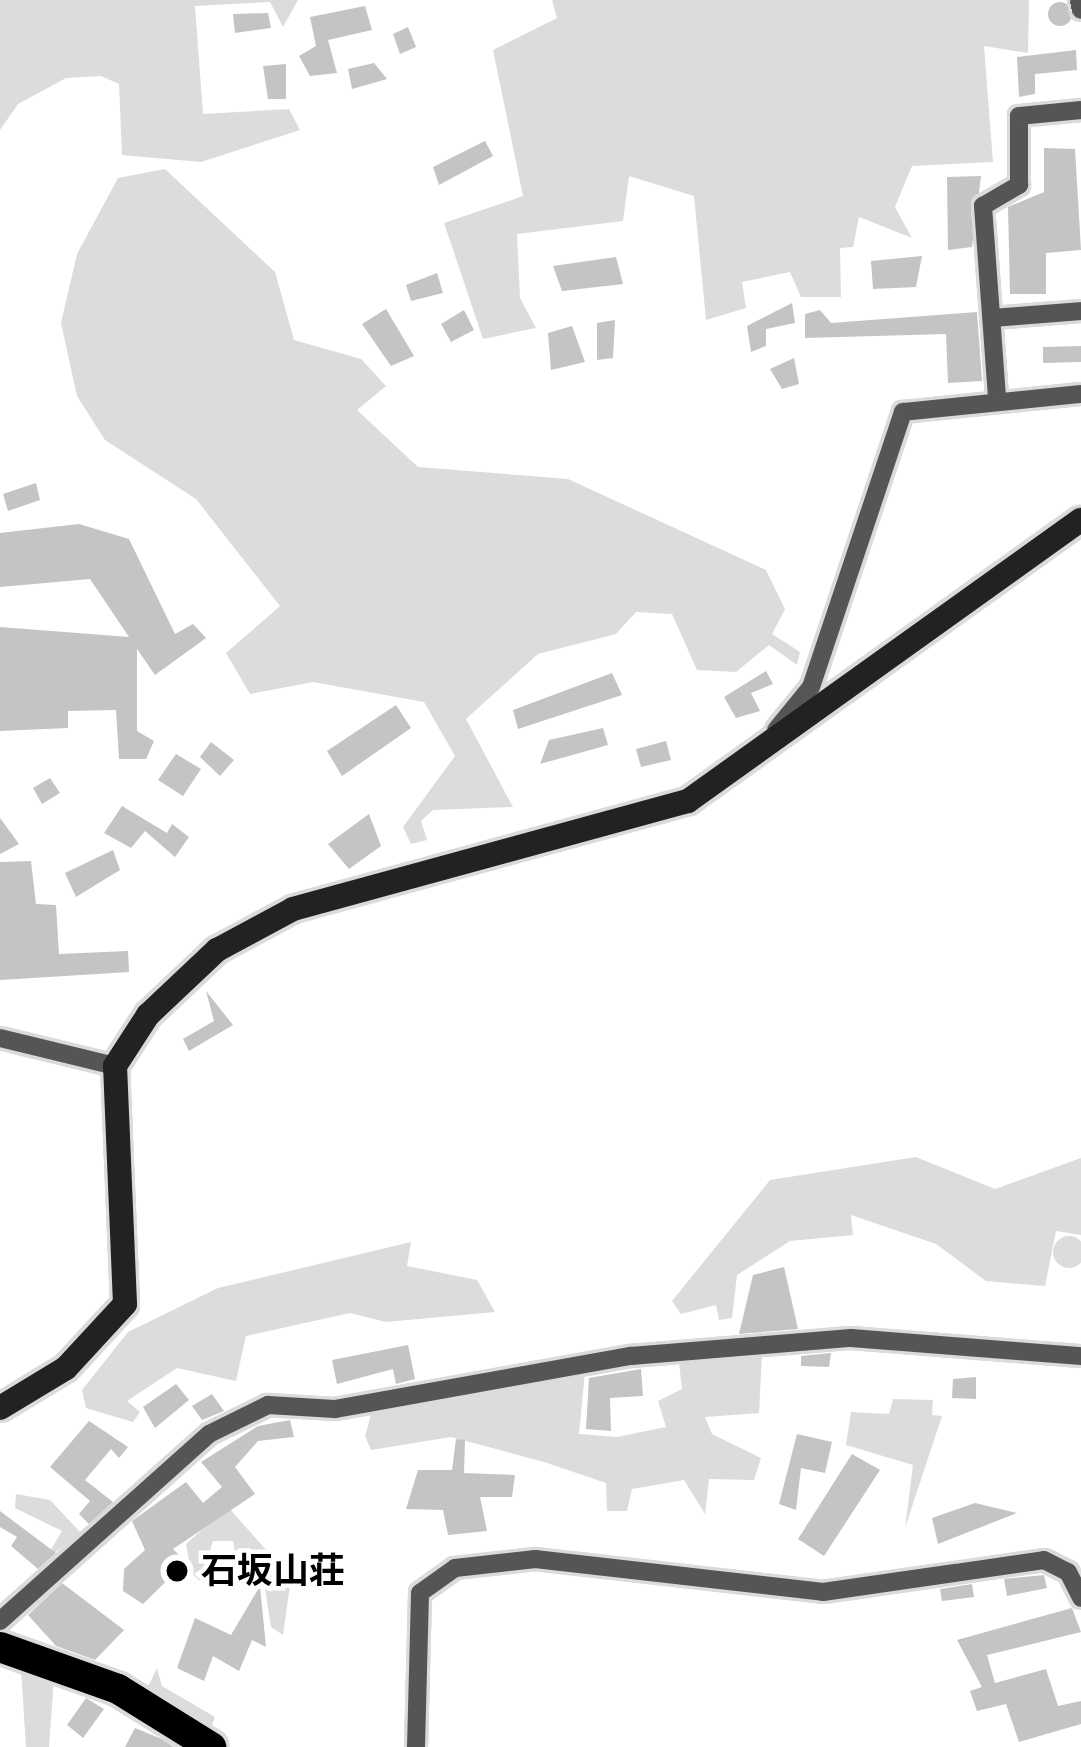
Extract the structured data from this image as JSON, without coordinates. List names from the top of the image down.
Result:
{
  "places": ["石坂山荘"]
}
